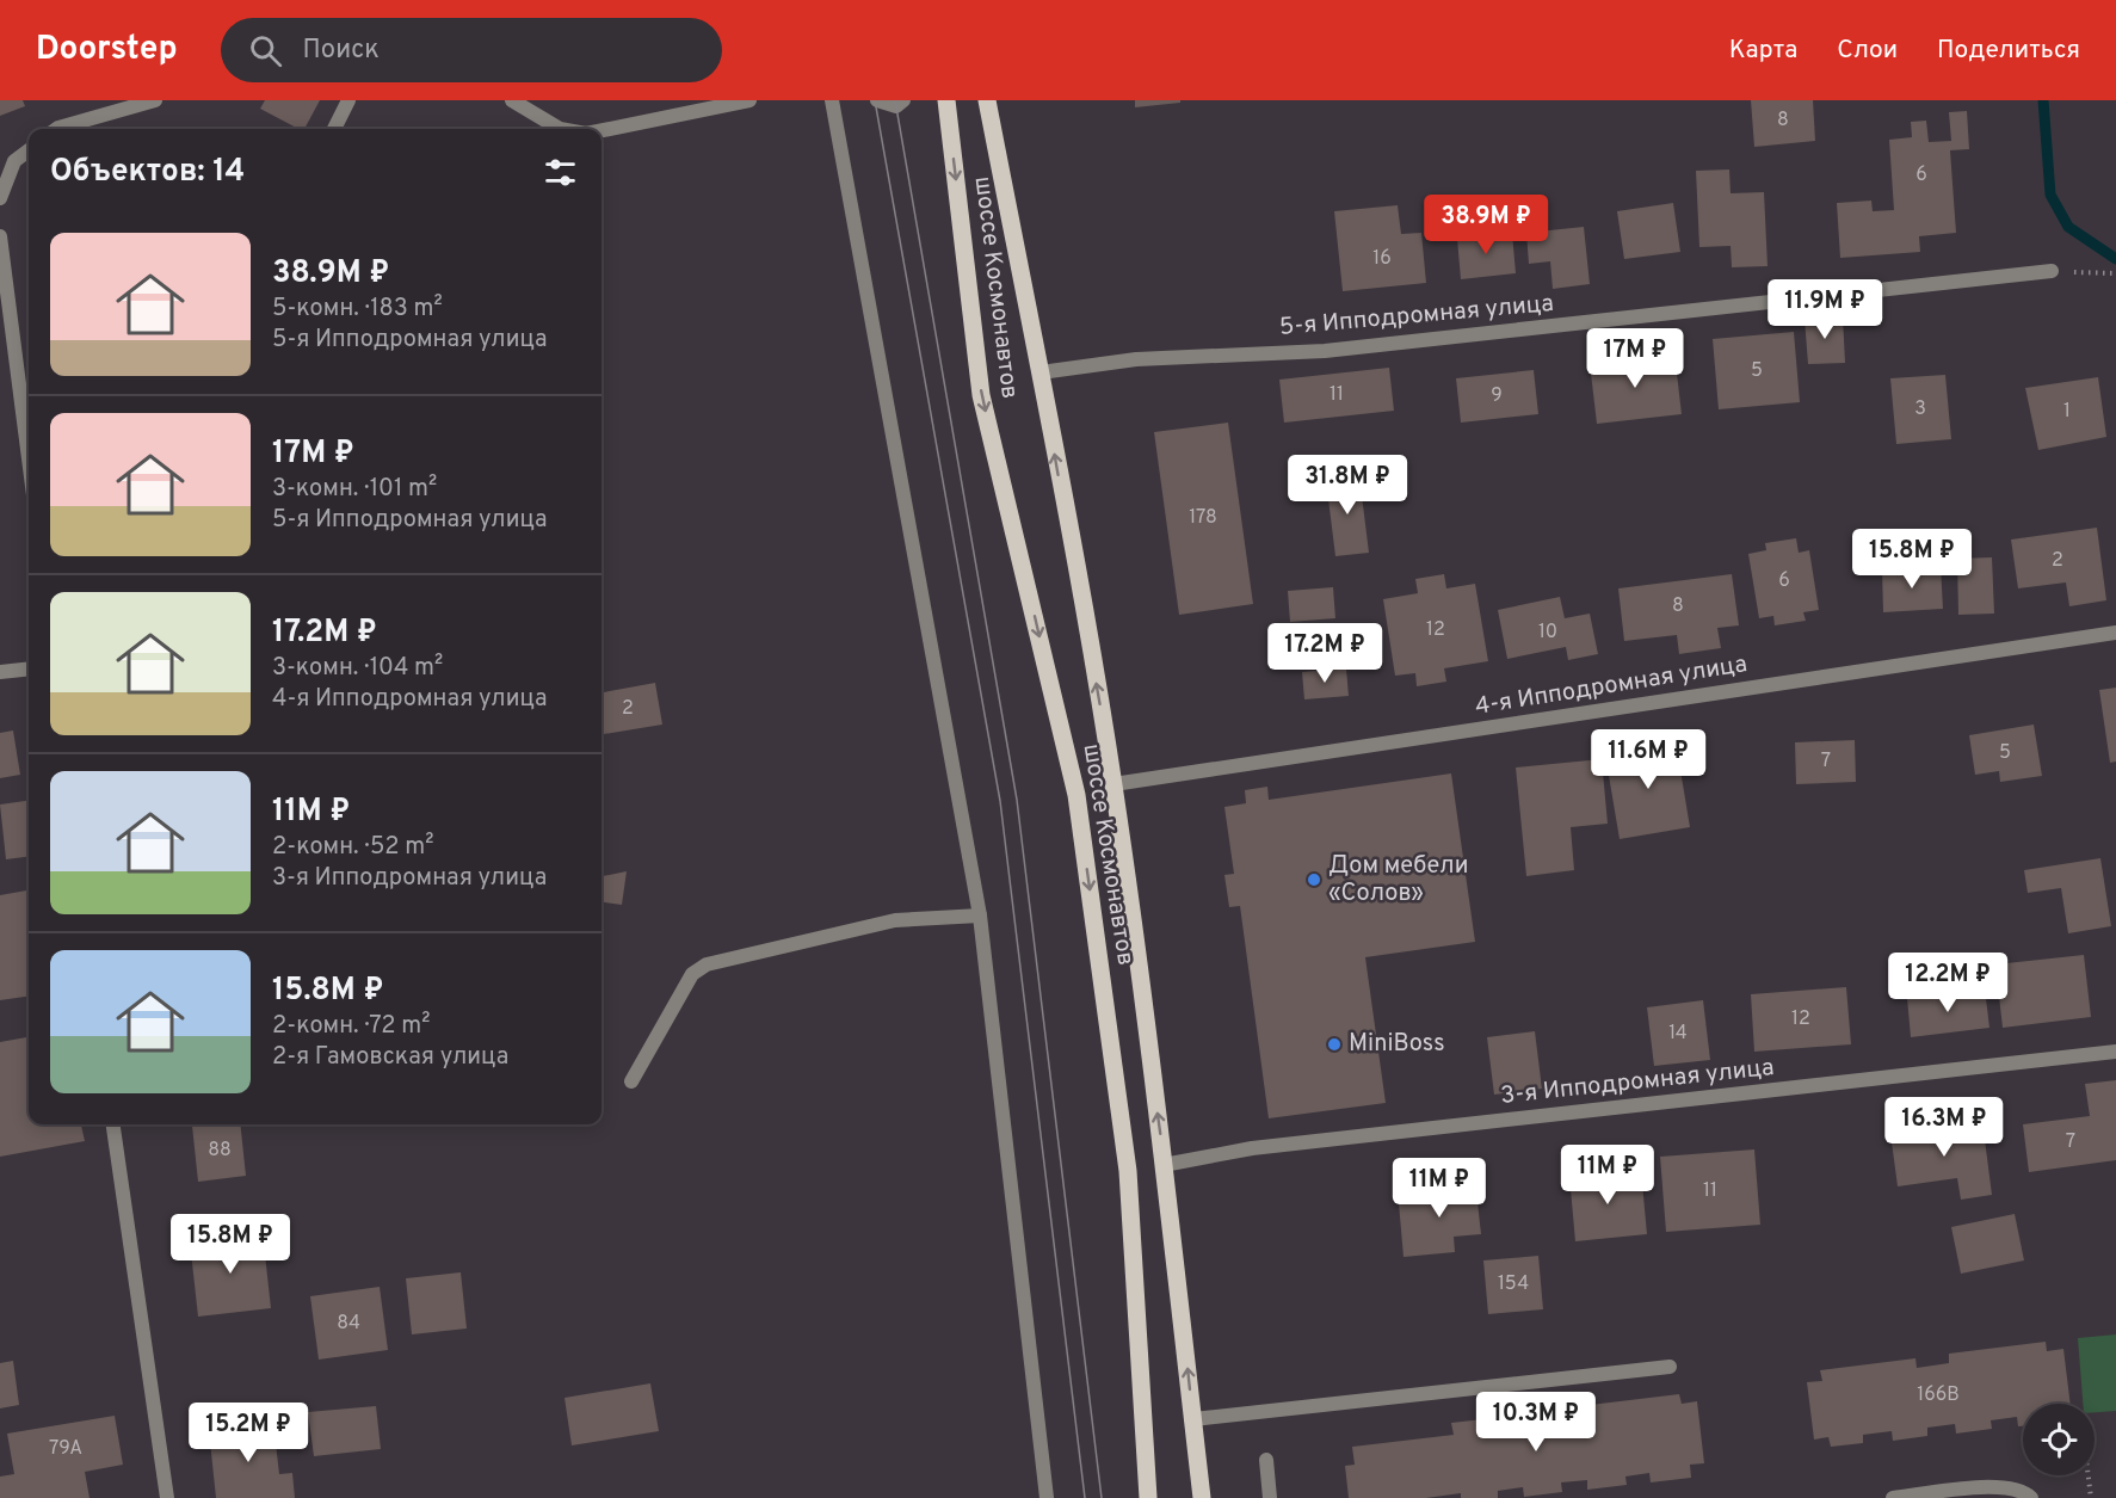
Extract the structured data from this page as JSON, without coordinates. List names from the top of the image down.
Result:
{
  "streets": {
    "main road": ["шоссе Космонавтов"],
    "street": ["5-я Ипподромная улица", "4-я Ипподромная улица", "3-я Ипподромная улица"]
  },
  "crossings": [
    ["шоссе Космонавтов", "5-я Ипподромная улица"],
    ["шоссе Космонавтов", "4-я Ипподромная улица"],
    ["шоссе Космонавтов", "3-я Ипподромная улица"]
  ],
  "places": ["Дом мебели «Солов»", "MiniBoss"],
  "house_numbers": [
    "8",
    "6",
    "16",
    "5",
    "11",
    "9",
    "3",
    "1",
    "178",
    "2",
    "6",
    "8",
    "12",
    "10",
    "2",
    "5",
    "7",
    "12",
    "14",
    "7",
    "88",
    "11",
    "154",
    "84",
    "166В",
    "79А"
  ],
  "page": {
    "header": "Doorstep",
    "search": "Поиск",
    "nav": ["Карта", "Слои", "Поделиться"],
    "heading": "Объектов: 14",
    "price": [
      "38.9M ₽",
      "11.9M ₽",
      "17M ₽",
      "31.8M ₽",
      "15.8M ₽",
      "17.2M ₽",
      "11.6M ₽",
      "12.2M ₽",
      "16.3M ₽",
      "11M ₽",
      "11M ₽",
      "15.8M ₽",
      "10.3M ₽",
      "15.2M ₽"
    ],
    "list": [
      {
        "name": "38.9M ₽",
        "note": "5-комн. · 183 m² · 5-я Ипподромная улица"
      },
      {
        "name": "17M ₽",
        "note": "3-комн. · 101 m² · 5-я Ипподромная улица"
      },
      {
        "name": "17.2M ₽",
        "note": "3-комн. · 104 m² · 4-я Ипподромная улица"
      },
      {
        "name": "11M ₽",
        "note": "2-комн. · 52 m² · 3-я Ипподромная улица"
      },
      {
        "name": "15.8M ₽",
        "note": "2-комн. · 72 m² · 2-я Гамовская улица"
      }
    ]
  }
}
